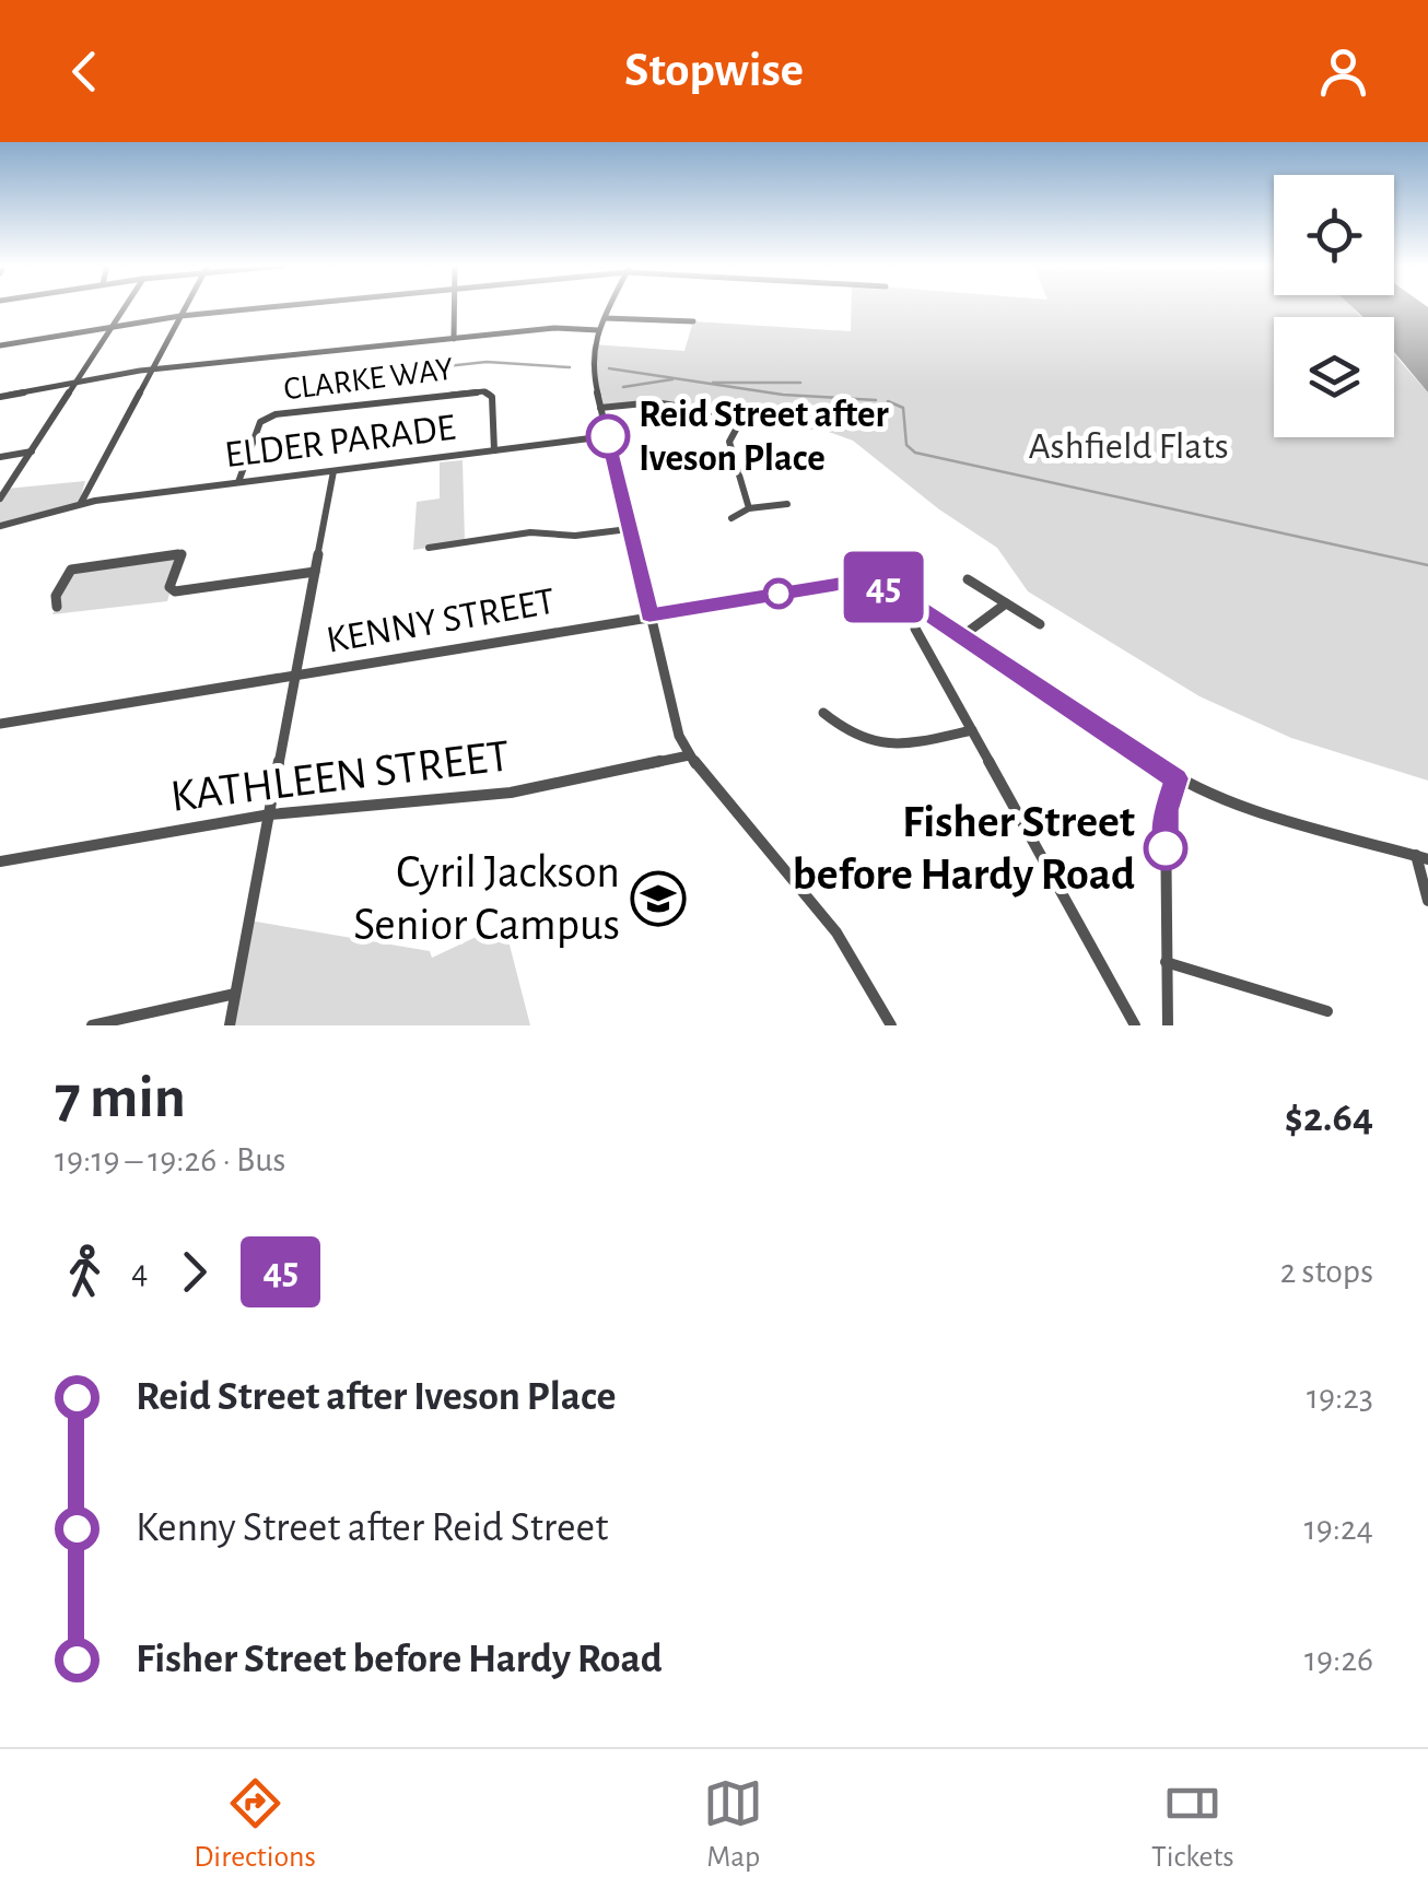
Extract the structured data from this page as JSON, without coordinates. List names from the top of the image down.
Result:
{
  "streets": {
    "street": [
      "CLARKE WAY",
      "ELDER PARADE",
      "KENNY STREET",
      "KATHLEEN STREET"
    ]
  },
  "crossings": [
    ["CLARKE WAY", "ELDER PARADE"]
  ],
  "parks": ["Ashfield Flats"],
  "places": {
    "other": ["Reid Street after Iveson Place", "Fisher Street before Hardy Road"],
    "school or university": ["Cyril Jackson Senior Campus"]
  },
  "lines": ["bus line 45"],
  "page": {
    "header": "Stopwise",
    "on_map": "45",
    "heading": ["7 min", "19:19 – 19:26 · Bus", "$2.64"],
    "legs": ["4", "45", "2 stops"],
    "list": [
      {
        "name": "Reid Street after Iveson Place",
        "value": "19:23"
      },
      {
        "name": "Kenny Street after Reid Street",
        "value": "19:24"
      },
      {
        "name": "Fisher Street before Hardy Road",
        "value": "19:26"
      }
    ],
    "tabs": ["Directions", "Map", "Tickets"]
  }
}
